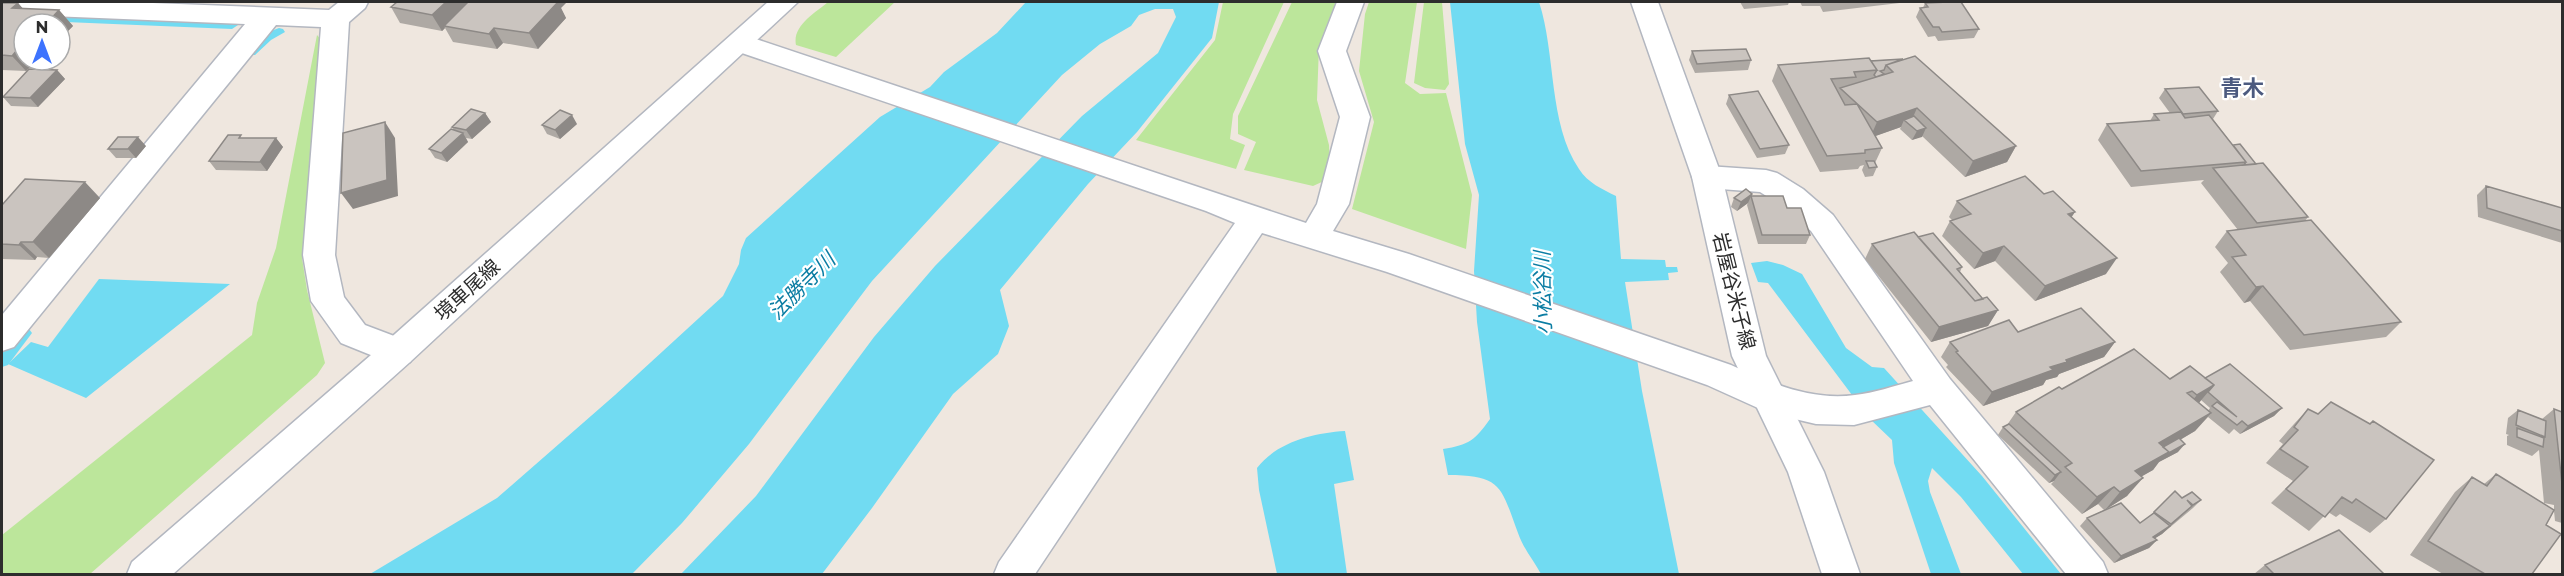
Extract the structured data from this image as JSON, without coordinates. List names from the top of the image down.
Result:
{
  "streets": {
    "street": ["境車尾線", "岩屋谷米子線"]
  },
  "districts": ["青木"],
  "water": ["法勝寺川", "小松谷川"],
  "north": "top"
}
